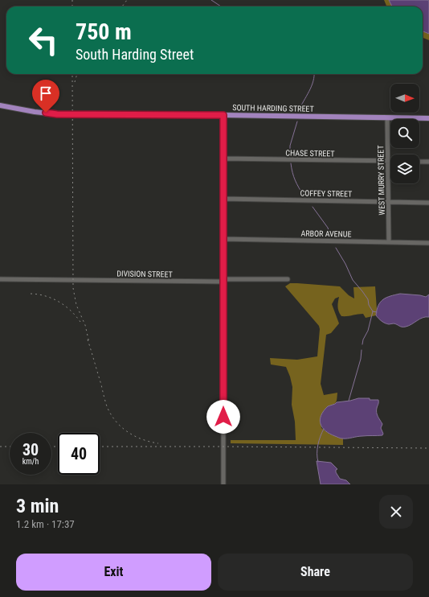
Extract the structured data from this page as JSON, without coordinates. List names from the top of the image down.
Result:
{
  "streets": {
    "main road": ["SOUTH HARDING STREET"],
    "street": [
      "CHASE STREET",
      "WEST MURRY STREET",
      "COFFEY STREET",
      "ARBOR AVENUE",
      "DIVISION STREET"
    ]
  },
  "crossings": [
    ["SOUTH HARDING STREET", "WEST MURRY STREET"],
    ["CHASE STREET", "WEST MURRY STREET"],
    ["WEST MURRY STREET", "COFFEY STREET"],
    ["WEST MURRY STREET", "ARBOR AVENUE"]
  ],
  "north": "right",
  "page": {
    "turn": ["750 m", "South Harding Street"],
    "speed": "30 km/h",
    "limit": "40",
    "heading": ["3 min", "1.2 km · 17:37"],
    "buttons": ["Exit", "Share"]
  }
}
